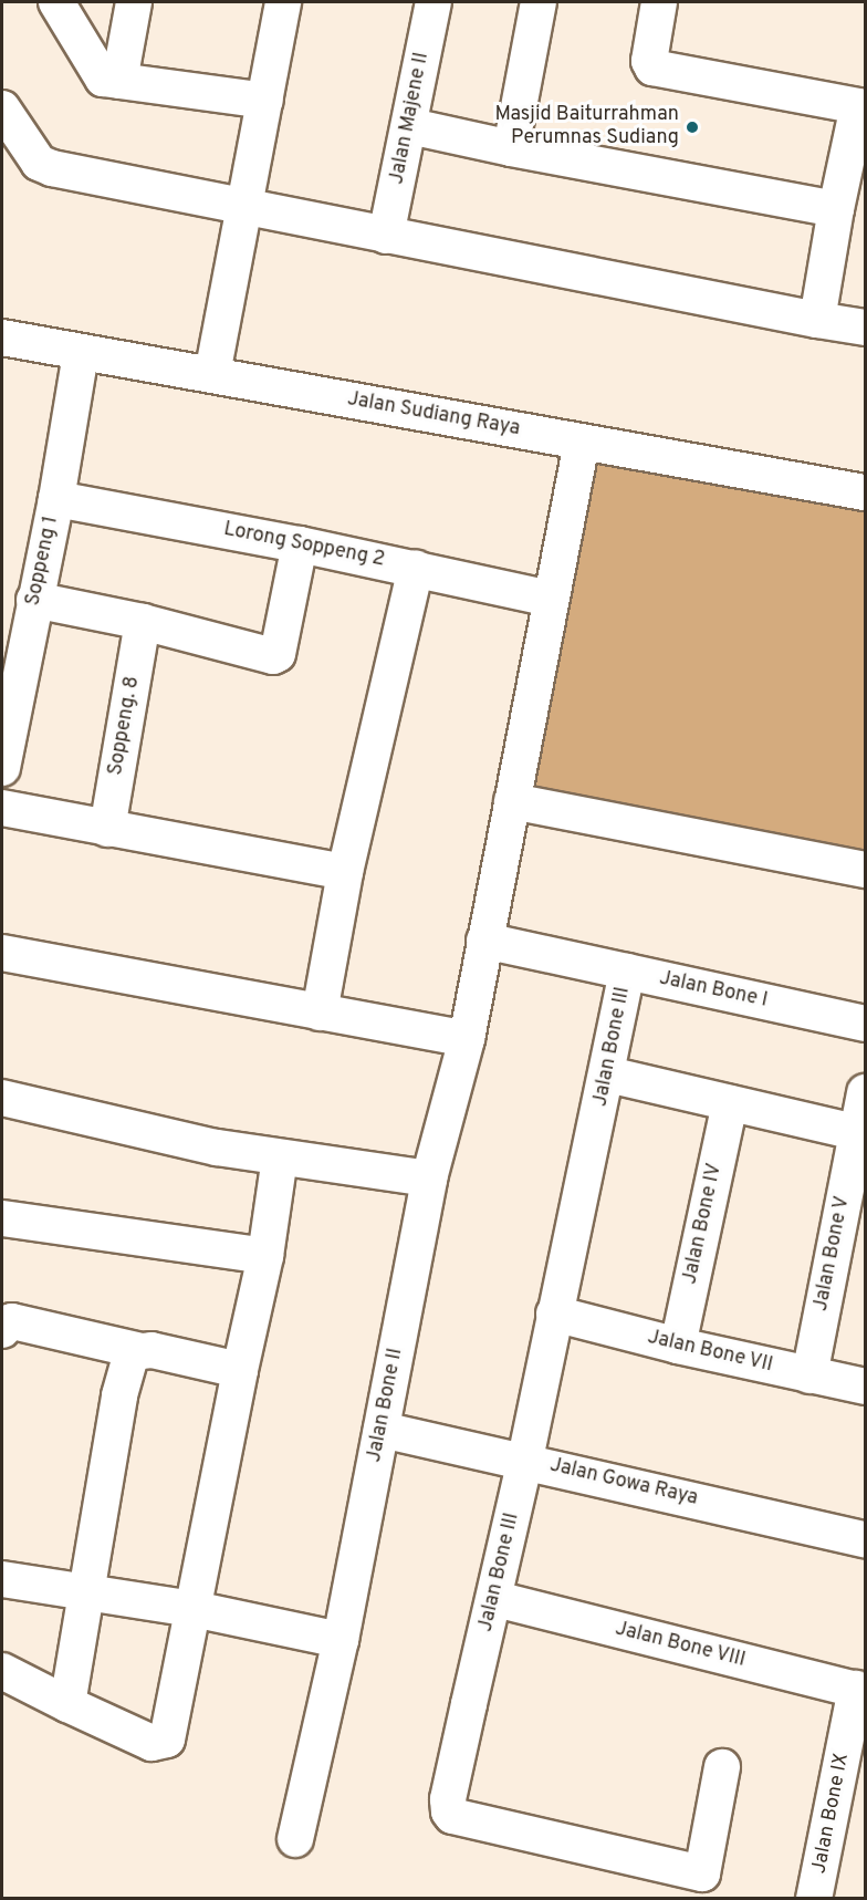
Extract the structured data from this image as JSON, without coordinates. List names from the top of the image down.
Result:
{
  "streets": {
    "street": [
      "Jalan Majene II",
      "Jalan Sudiang Raya",
      "Lorong Soppeng 2",
      "Soppeng 1",
      "Soppeng. 8",
      "Jalan Bone I",
      "Jalan Bone III",
      "Jalan Bone IV",
      "Jalan Bone V",
      "Jalan Bone VII",
      "Jalan Bone II",
      "Jalan Gowa Raya",
      "Jalan Bone VIII",
      "Jalan Bone IX"
    ]
  },
  "crossings": [
    ["Jalan Sudiang Raya", "Soppeng 1"],
    ["Jalan Sudiang Raya", "Jalan Bone II"],
    ["Lorong Soppeng 2", "Soppeng 1"],
    ["Lorong Soppeng 2", "Jalan Bone II"],
    ["Jalan Bone I", "Jalan Bone III"],
    ["Jalan Bone I", "Jalan Bone II"],
    ["Jalan Bone III", "Jalan Bone VII"],
    ["Jalan Bone III", "Jalan Gowa Raya"],
    ["Jalan Bone III", "Jalan Bone VIII"],
    ["Jalan Bone IV", "Jalan Bone VII"],
    ["Jalan Bone V", "Jalan Bone VII"],
    ["Jalan Bone II", "Jalan Gowa Raya"],
    ["Jalan Bone VIII", "Jalan Bone IX"]
  ],
  "places": ["Masjid Baiturrahman Perumnas Sudiang"]
}
